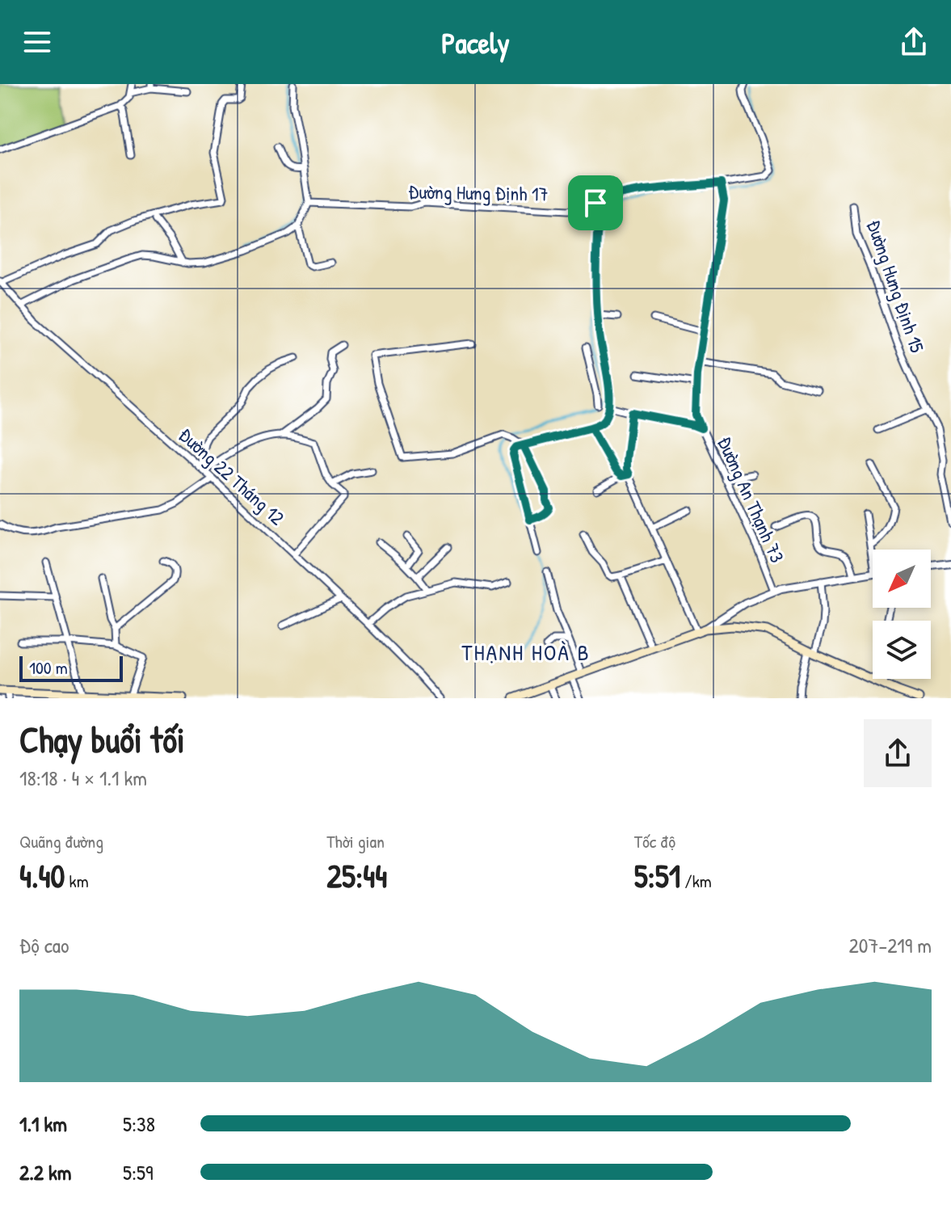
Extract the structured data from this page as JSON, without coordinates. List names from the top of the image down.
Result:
{
  "streets": {
    "street": [
      "Đường Hưng Định 17",
      "Đường Hưng Định 15",
      "Đường 22 Tháng 12",
      "Đường An Thạnh 73"
    ]
  },
  "crossings": [
    ["Đường Hưng Định 17", "Đường An Thạnh 73"]
  ],
  "districts": ["THẠNH HOÀ B"],
  "scale_bar": "100 m",
  "north": "bottom left",
  "page": {
    "header": "Pacely",
    "scale": "100 m",
    "heading": ["Chạy buổi tối", "18:18 · 4 × 1.1 km"],
    "stats": [
      ["Quãng đường", "4.40 km"],
      ["Thời gian", "25:44"],
      ["Tốc độ", "5:51 /km"]
    ],
    "chart": ["Độ cao", "207–219 m"],
    "list": [
      {
        "name": "1.1 km",
        "note": "5:38"
      },
      {
        "name": "2.2 km",
        "note": "5:59"
      }
    ]
  }
}
